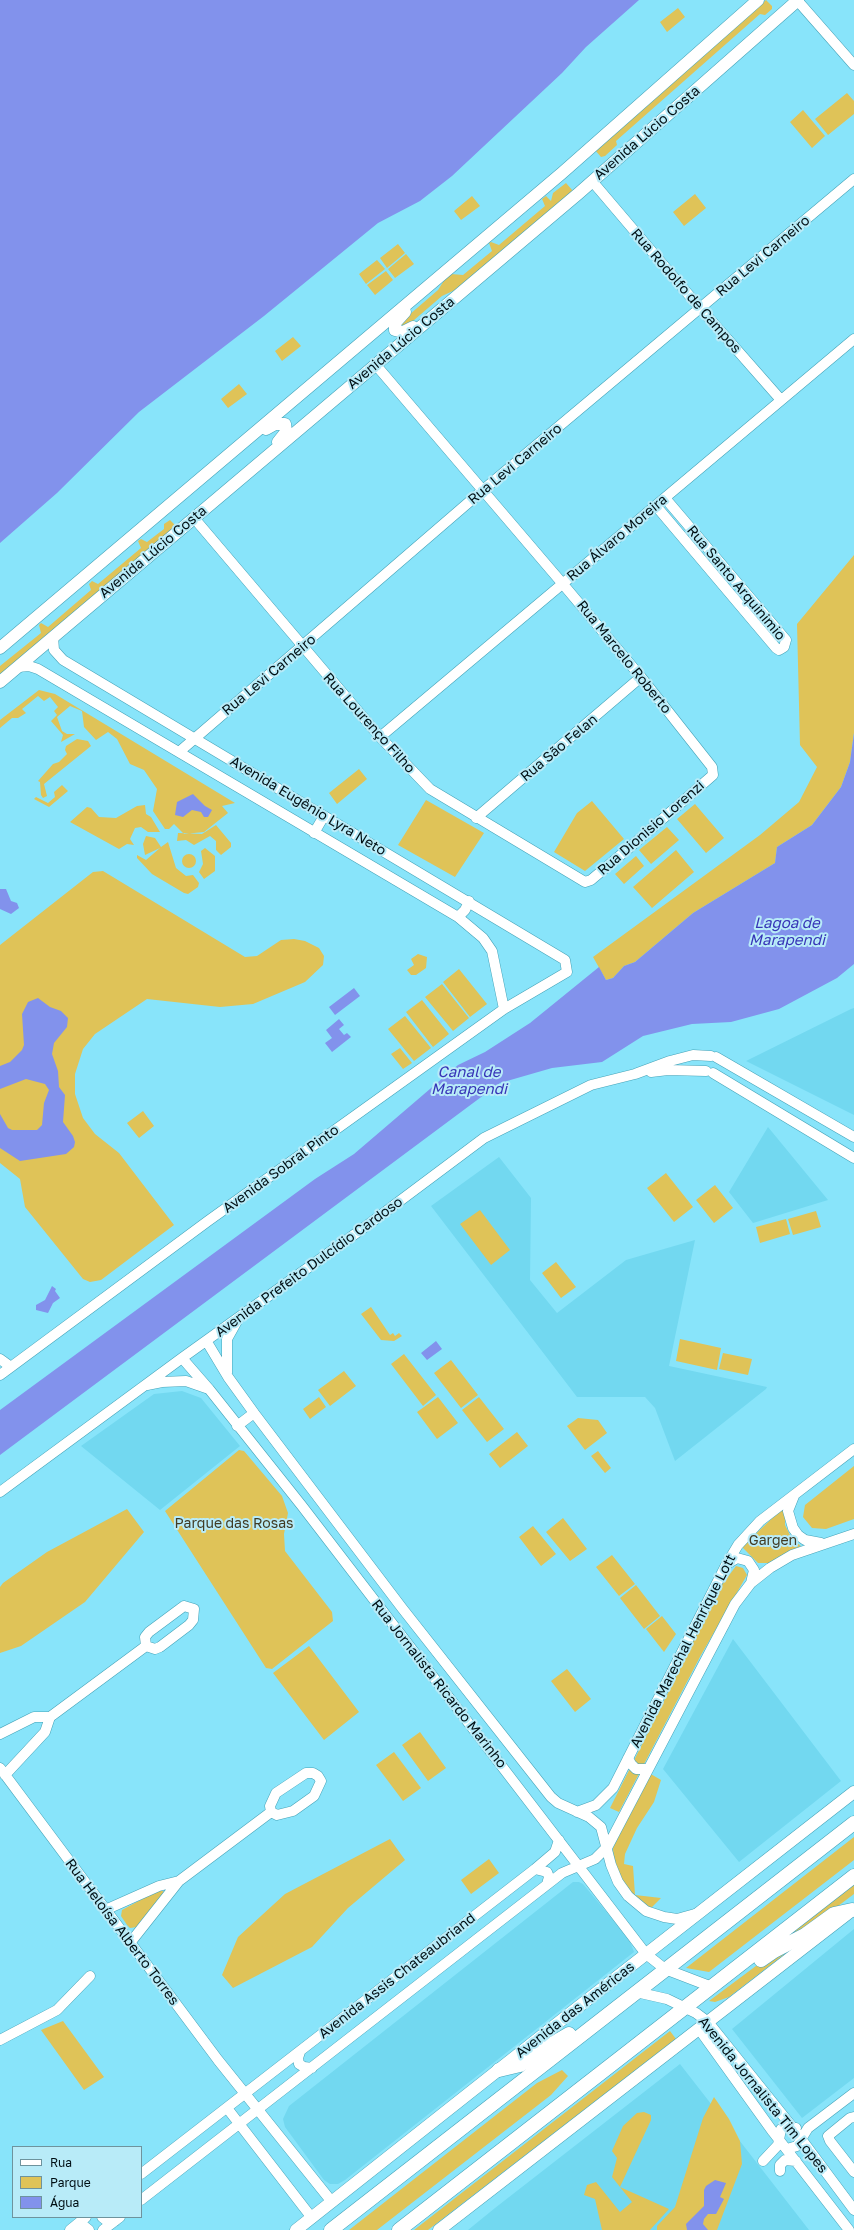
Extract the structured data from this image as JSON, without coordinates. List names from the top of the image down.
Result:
{
  "streets": {
    "highway": ["Avenida das Américas"],
    "main road": ["Avenida Lúcio Costa"],
    "street": [
      "Rua Levi Carneiro",
      "Rua Rodolfo de Campos",
      "Rua Álvaro Moreira",
      "Rua Santo Arquinimio",
      "Rua Marcelo Roberto",
      "Rua Lourenço Filho",
      "Rua São Felan",
      "Avenida Eugênio Lyra Neto",
      "Rua Dionisio Lorenzi",
      "Avenida Sobral Pinto",
      "Avenida Prefeito Dulcídio Cardoso",
      "Avenida Marechal Henrique Lott",
      "Rua Jornalista Ricardo Marinho",
      "Rua Heloísa Alberto Torres",
      "Avenida Assis Chateaubriand",
      "Avenida Jornalista Tim Lopes"
    ]
  },
  "crossings": [
    ["Avenida Lúcio Costa", "Rua Rodolfo de Campos"],
    ["Avenida Lúcio Costa", "Rua Marcelo Roberto"],
    ["Avenida Lúcio Costa", "Rua Lourenço Filho"],
    ["Avenida Lúcio Costa", "Avenida Eugênio Lyra Neto"],
    ["Rua Levi Carneiro", "Rua Rodolfo de Campos"],
    ["Rua Levi Carneiro", "Rua Marcelo Roberto"],
    ["Rua Levi Carneiro", "Rua Lourenço Filho"],
    ["Rua Levi Carneiro", "Avenida Eugênio Lyra Neto"],
    ["Rua Rodolfo de Campos", "Rua Álvaro Moreira"],
    ["Rua Álvaro Moreira", "Rua Santo Arquinimio"],
    ["Rua Álvaro Moreira", "Rua Marcelo Roberto"],
    ["Rua Álvaro Moreira", "Rua Lourenço Filho"],
    ["Rua Marcelo Roberto", "Rua São Felan"],
    ["Rua Marcelo Roberto", "Rua Dionisio Lorenzi"],
    ["Rua Lourenço Filho", "Rua São Felan"],
    ["Rua Lourenço Filho", "Rua Dionisio Lorenzi"],
    ["Avenida Eugênio Lyra Neto", "Avenida Sobral Pinto"],
    ["Avenida Prefeito Dulcídio Cardoso", "Rua Jornalista Ricardo Marinho"],
    ["Avenida Marechal Henrique Lott", "Rua Jornalista Ricardo Marinho"],
    ["Avenida Marechal Henrique Lott", "Avenida Assis Chateaubriand"],
    ["Rua Jornalista Ricardo Marinho", "Avenida Assis Chateaubriand"],
    ["Rua Jornalista Ricardo Marinho", "Avenida das Américas"],
    ["Rua Heloísa Alberto Torres", "Avenida Assis Chateaubriand"],
    ["Rua Heloísa Alberto Torres", "Avenida das Américas"],
    ["Avenida das Américas", "Avenida Jornalista Tim Lopes"]
  ],
  "water": ["Lagoa de Marapendi", "Canal de Marapendi"],
  "parks": ["Parque das Rosas", "Gargen"],
  "legend": ["Rua", "Parque", "Água"]
}
